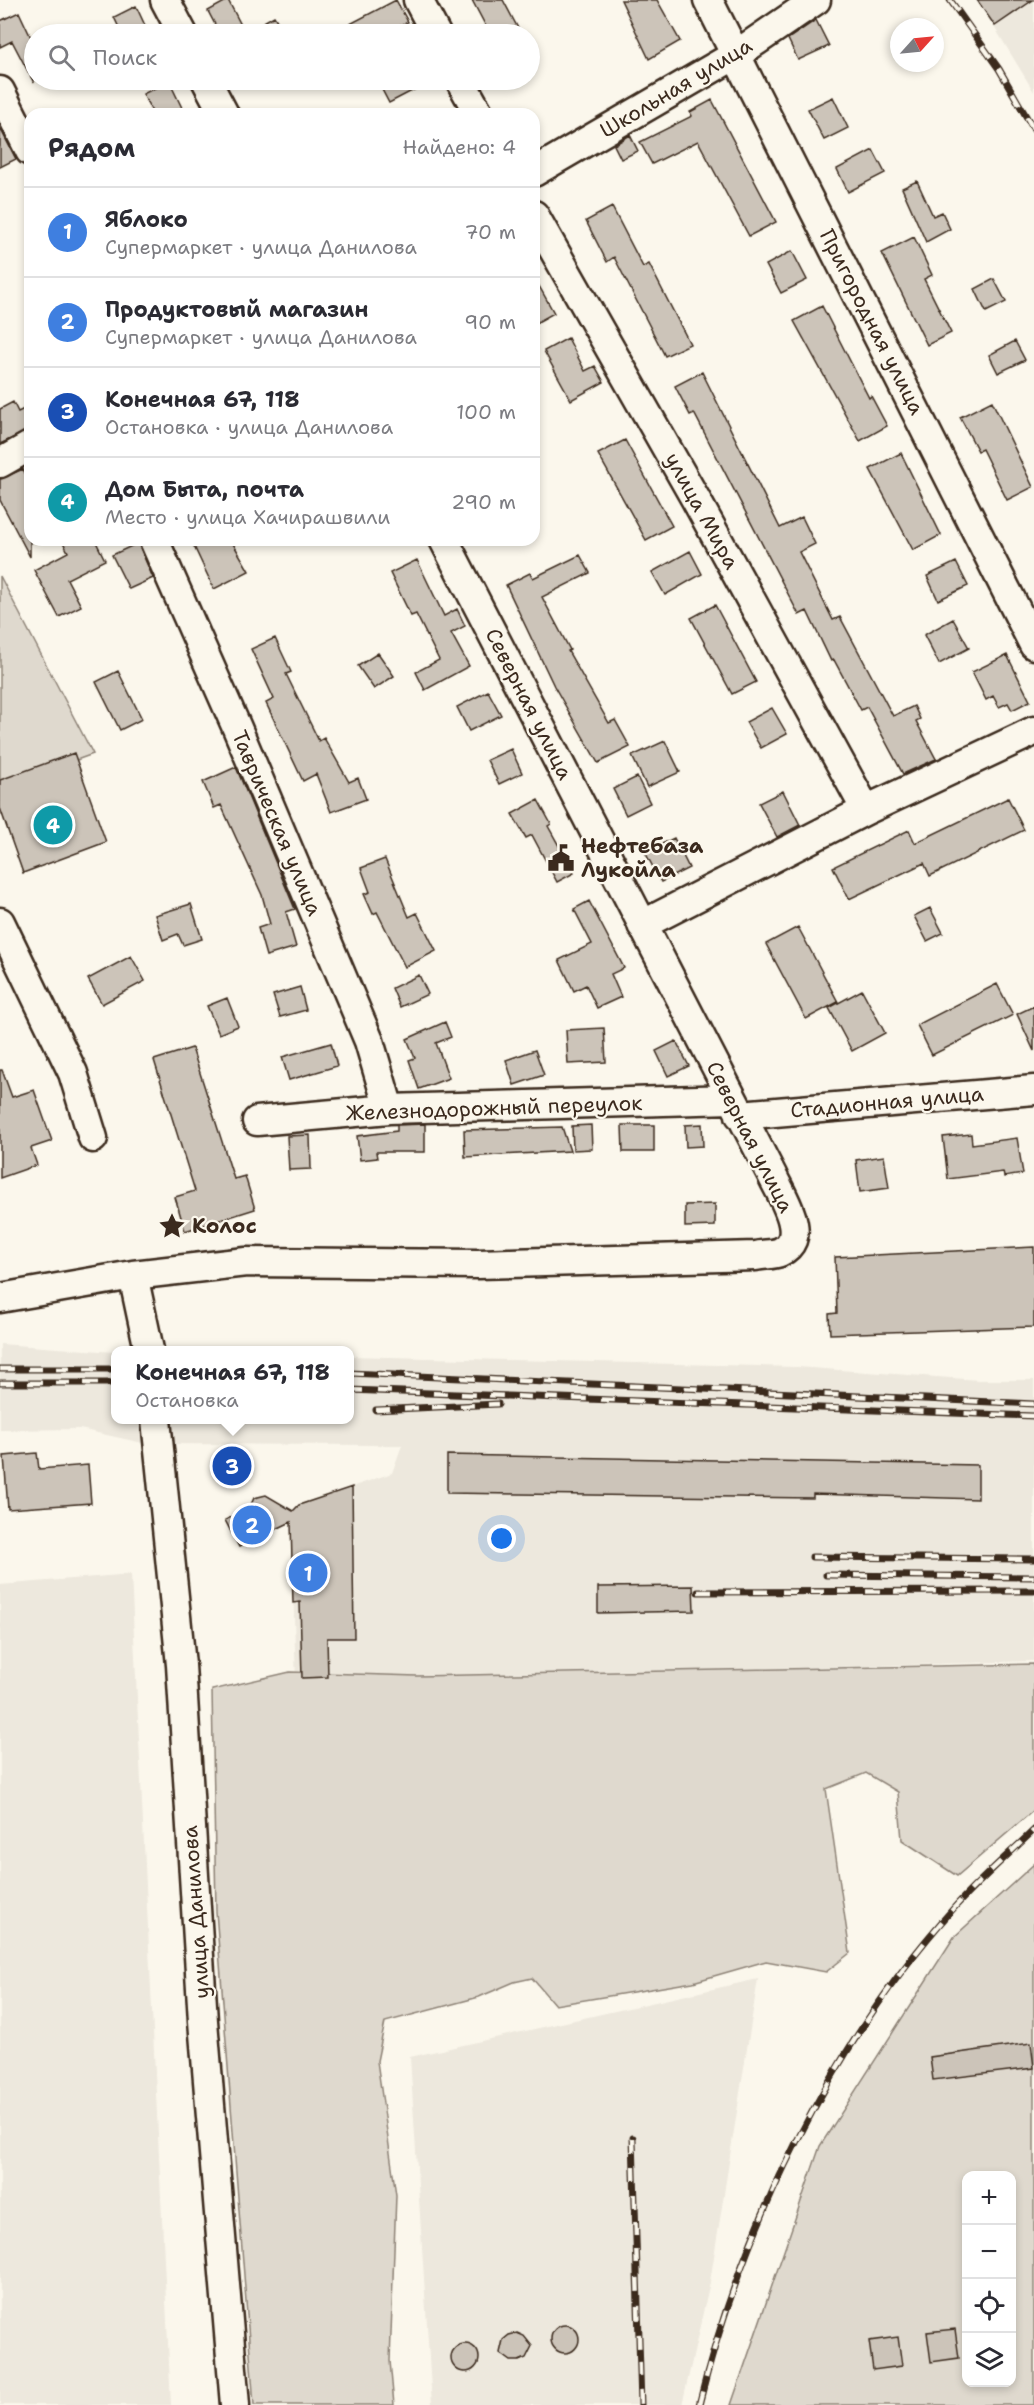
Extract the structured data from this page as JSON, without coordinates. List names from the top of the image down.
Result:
{
  "streets": {
    "street": [
      "Школьная улица",
      "Пригородная улица",
      "улица Мира",
      "Северная улица",
      "Таврическая улица",
      "Стадионная улица",
      "Железнодорожный переулок",
      "улица Данилова"
    ]
  },
  "crossings": [
    ["Школьная улица", "Пригородная улица"],
    ["Северная улица", "Стадионная улица"],
    ["Северная улица", "Железнодорожный переулок"],
    ["Таврическая улица", "Железнодорожный переулок"],
    ["Стадионная улица", "Железнодорожный переулок"]
  ],
  "places": {
    "public building": ["Нефтебаза Лукойла"],
    "place": ["Колос"]
  },
  "north": "top right",
  "page": {
    "search": "Поиск",
    "heading": ["Рядом", "Найдено: 4"],
    "list": [
      {
        "mark": "1",
        "name": "Яблоко",
        "note": "Супермаркет · улица Данилова",
        "value": "70 m"
      },
      {
        "mark": "2",
        "name": "Продуктовый магазин",
        "note": "Супермаркет · улица Данилова",
        "value": "90 m"
      },
      {
        "mark": "3",
        "name": "Конечная 67, 118",
        "note": "Остановка · улица Данилова",
        "value": "100 m"
      },
      {
        "mark": "4",
        "name": "Дом Быта, почта",
        "note": "Место · улица Хачирашвили",
        "value": "290 m"
      }
    ],
    "pins": [
      "4",
      "3",
      "2",
      "1"
    ],
    "popup": ["Конечная 67, 118", "Остановка"],
    "map_buttons": ["+", "−"]
  }
}
